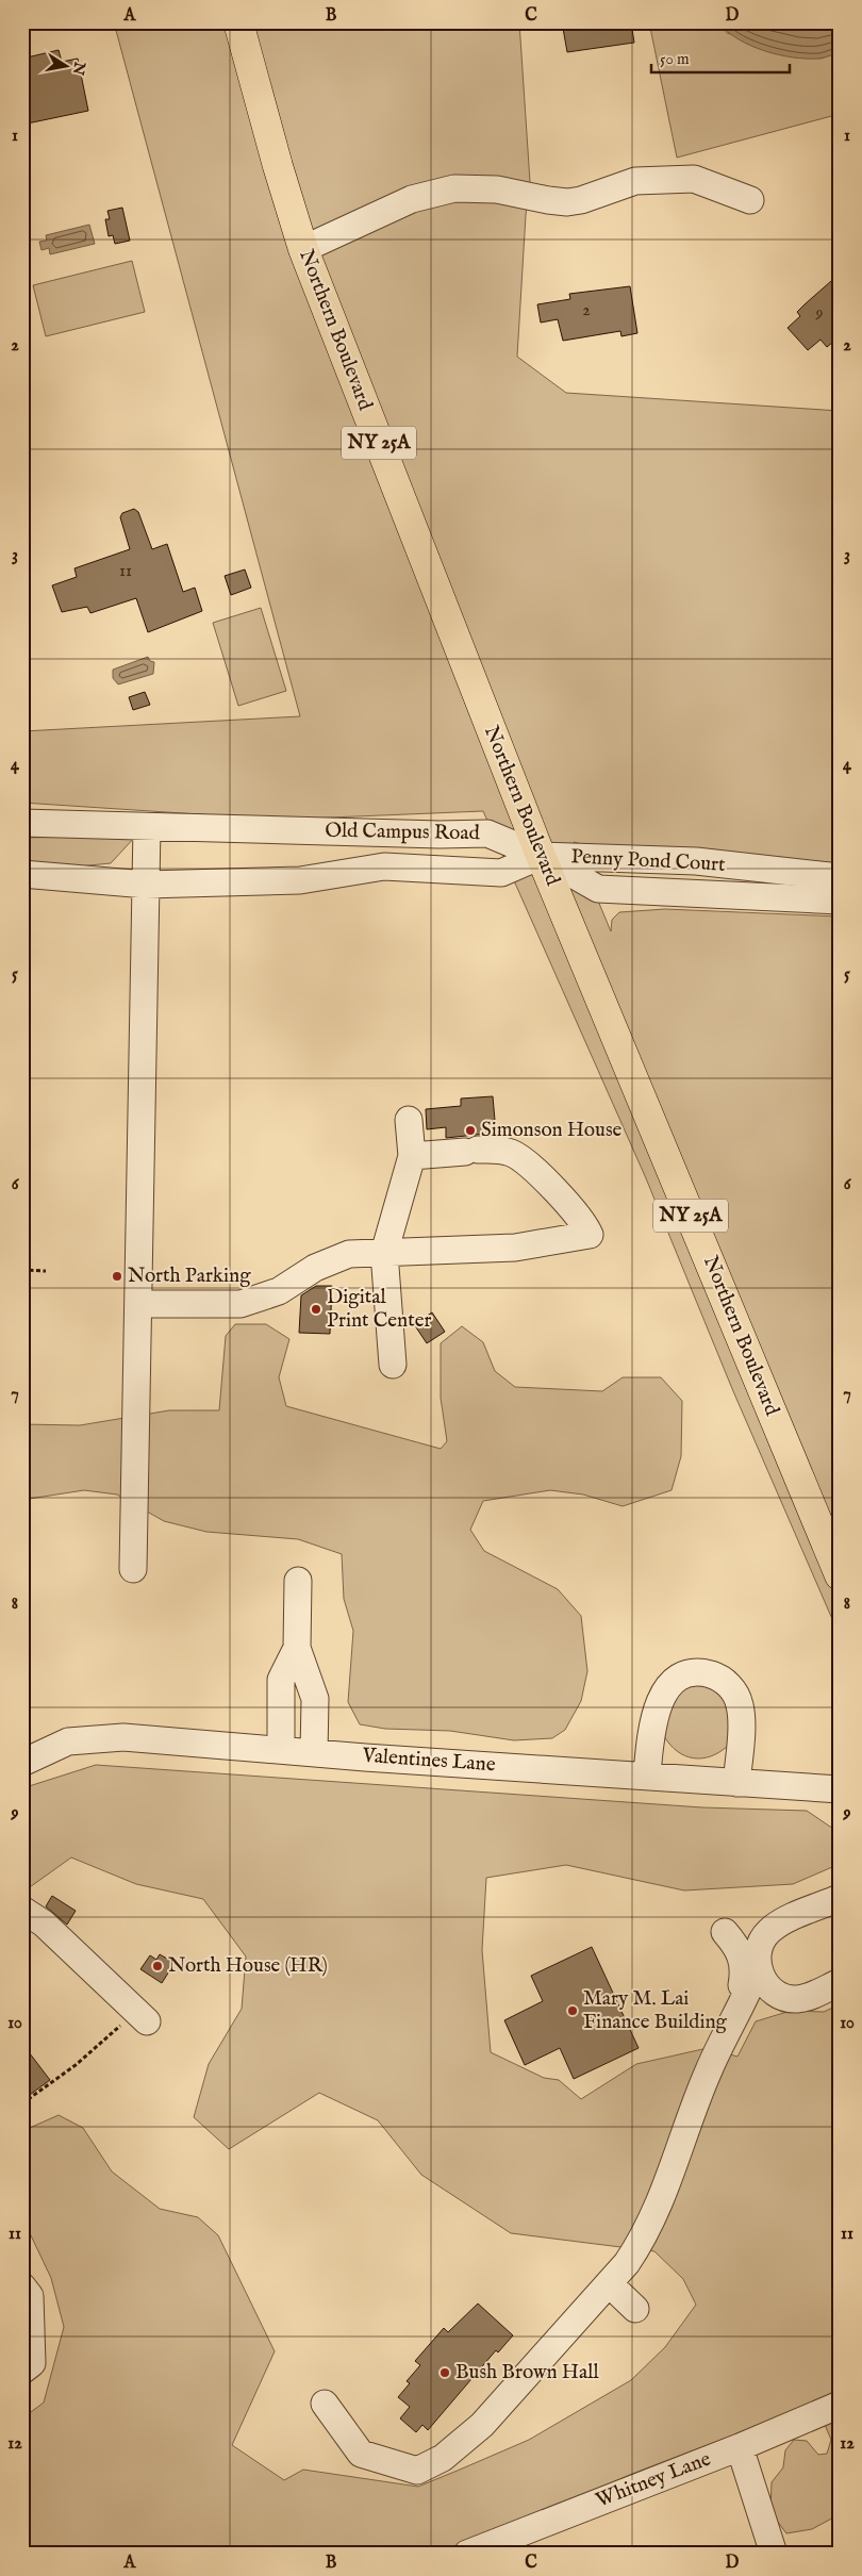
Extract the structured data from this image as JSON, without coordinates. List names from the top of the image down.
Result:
{
  "streets": {
    "main road": ["Northern Boulevard", "NY 25A"],
    "street": [
      "Old Campus Road",
      "Penny Pond Court",
      "Valentines Lane",
      "Whitney Lane"
    ]
  },
  "crossings": [
    ["Northern Boulevard", "Old Campus Road"],
    ["Northern Boulevard", "Penny Pond Court"],
    ["Old Campus Road", "Penny Pond Court"]
  ],
  "places": [
    "Simonson House",
    "North Parking",
    "Digital Print Center",
    "North House (HR)",
    "Mary M. Lai Finance Building",
    "Bush Brown Hall"
  ],
  "house_numbers": ["2", "9", "11"],
  "scale_bar": "50 m",
  "north": "right",
  "grid": {
    "columns": [
      "A",
      "B",
      "C",
      "D"
    ],
    "rows": [
      "1",
      "2",
      "3",
      "4",
      "5",
      "6",
      "7",
      "8",
      "9",
      "10",
      "11",
      "12"
    ]
  }
}
